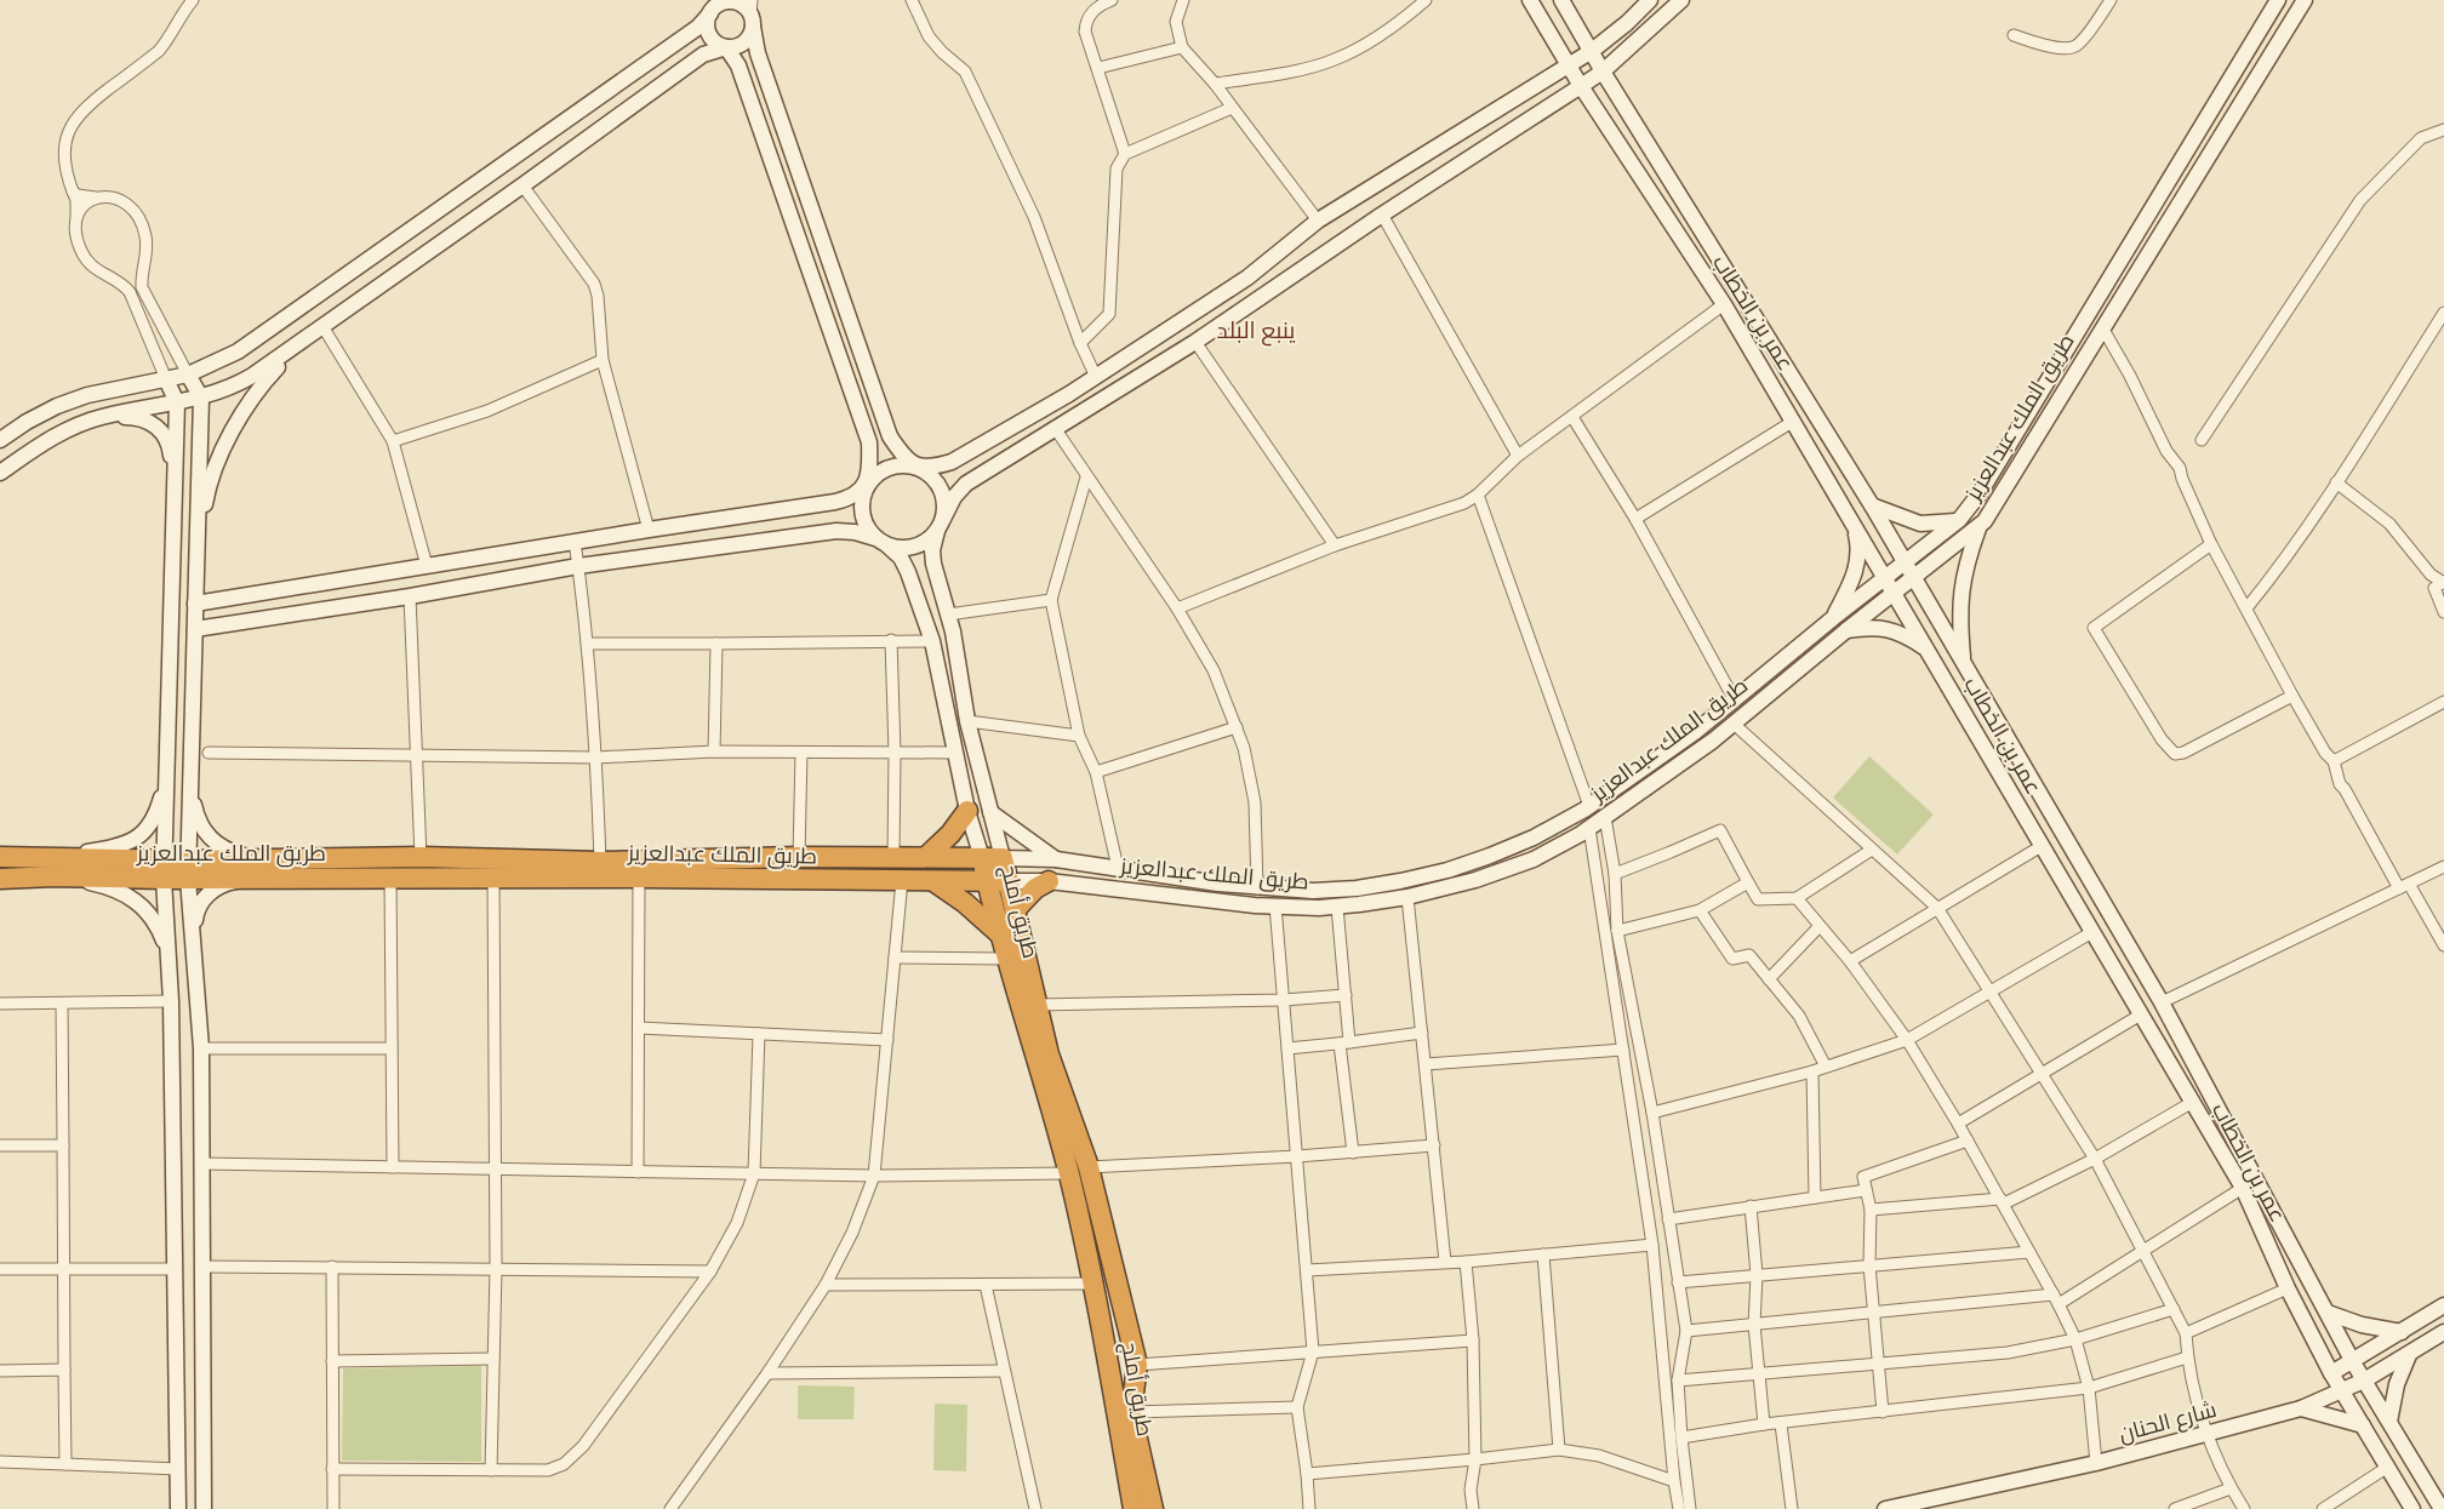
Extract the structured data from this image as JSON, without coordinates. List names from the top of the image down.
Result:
{
  "streets": {
    "highway": ["طريق الملك عبدالعزيز", "طريق أملج"],
    "street": ["عمر بن الخطاب", "شارع الحنان"]
  },
  "crossings": [
    ["عمر بن الخطاب", "طريق الملك عبدالعزيز"],
    ["عمر بن الخطاب", "شارع الحنان"],
    ["طريق الملك عبدالعزيز", "طريق أملج"]
  ],
  "districts": ["ينبع البلد"]
}
